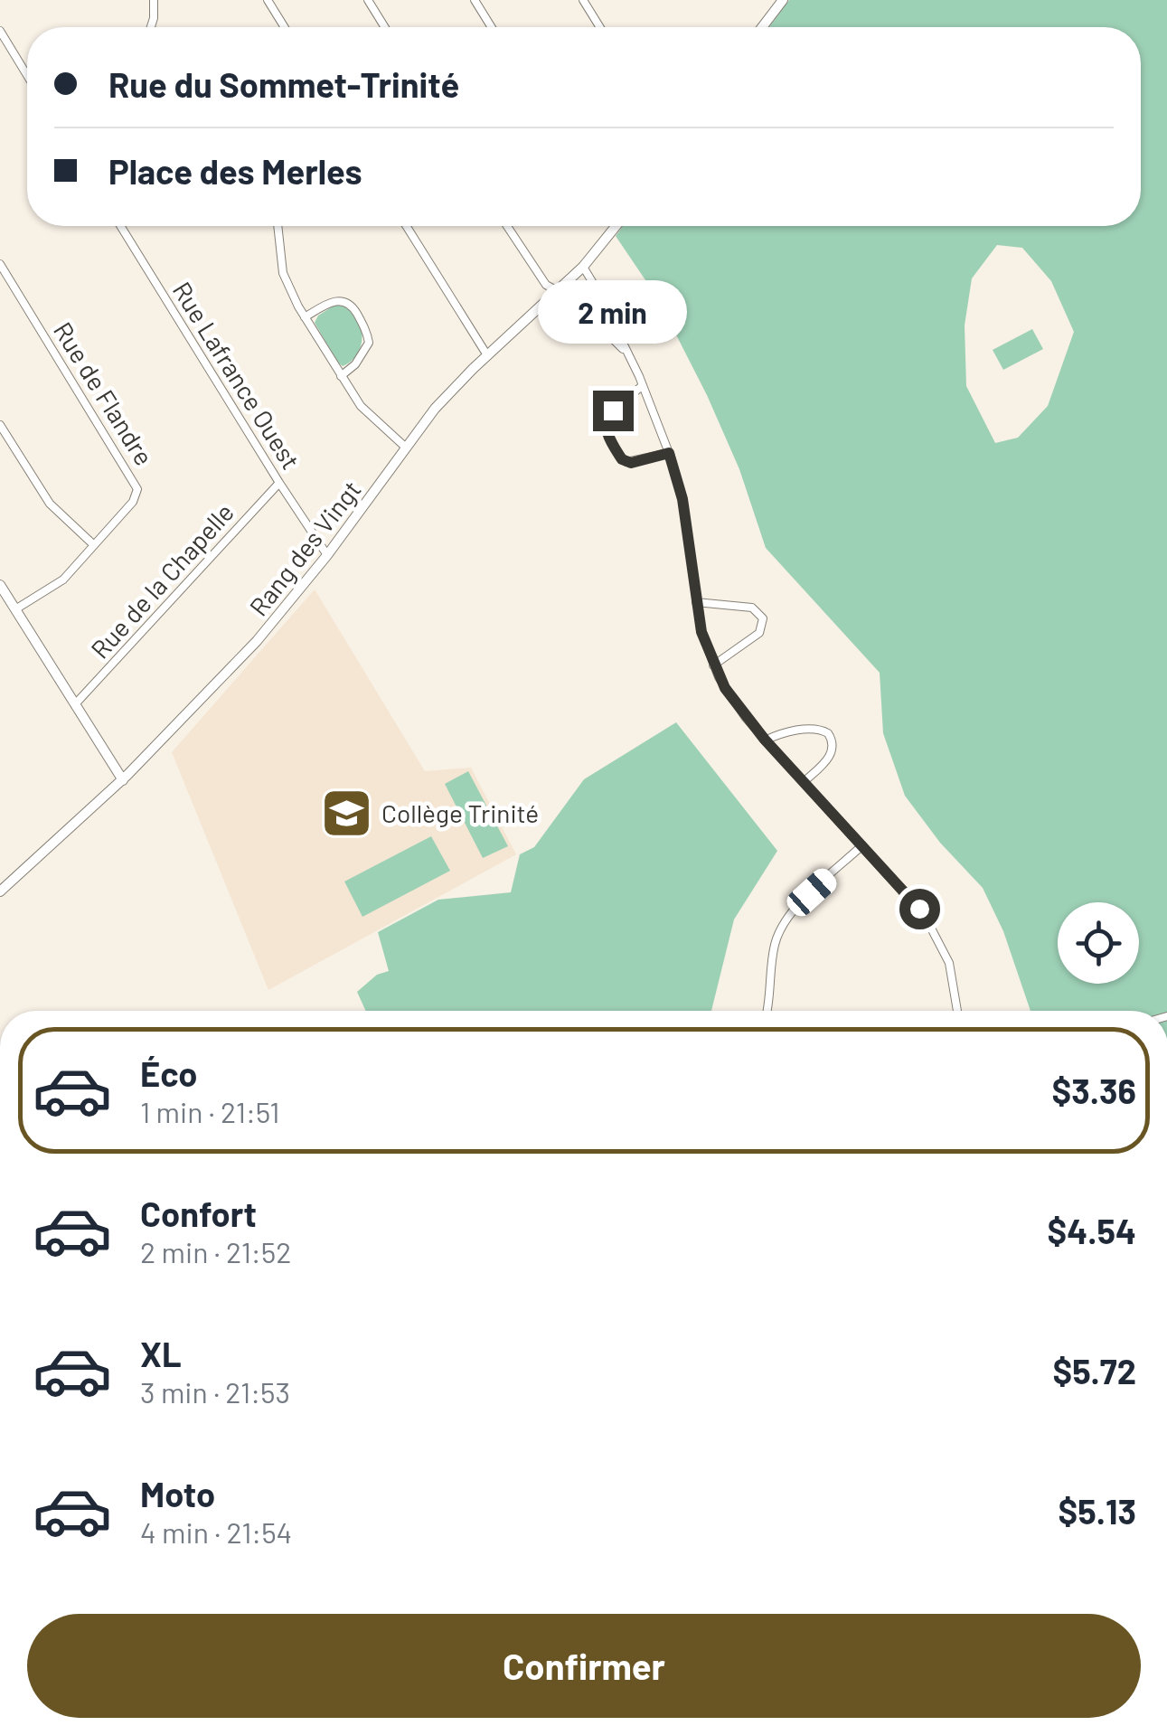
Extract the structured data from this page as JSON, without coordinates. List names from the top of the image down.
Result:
{
  "streets": {
    "street": [
      "Rue Lafrance Ouest",
      "Rue de Flandre",
      "Rang des Vingt",
      "Rue de la Chapelle"
    ]
  },
  "crossings": [
    ["Rue Lafrance Ouest", "Rang des Vingt"],
    ["Rue Lafrance Ouest", "Rue de la Chapelle"]
  ],
  "places": {
    "school or university": ["Collège Trinité"]
  },
  "page": {
    "banner": ["Rue du Sommet-Trinité", "Place des Merles"],
    "bubble": "2 min",
    "list": [
      {
        "name": "Éco",
        "note": "1 min · 21:51",
        "value": "$3.36"
      },
      {
        "name": "Confort",
        "note": "2 min · 21:52",
        "value": "$4.54"
      },
      {
        "name": "XL",
        "note": "3 min · 21:53",
        "value": "$5.72"
      },
      {
        "name": "Moto",
        "note": "4 min · 21:54",
        "value": "$5.13"
      }
    ],
    "buttons": "Confirmer"
  }
}
